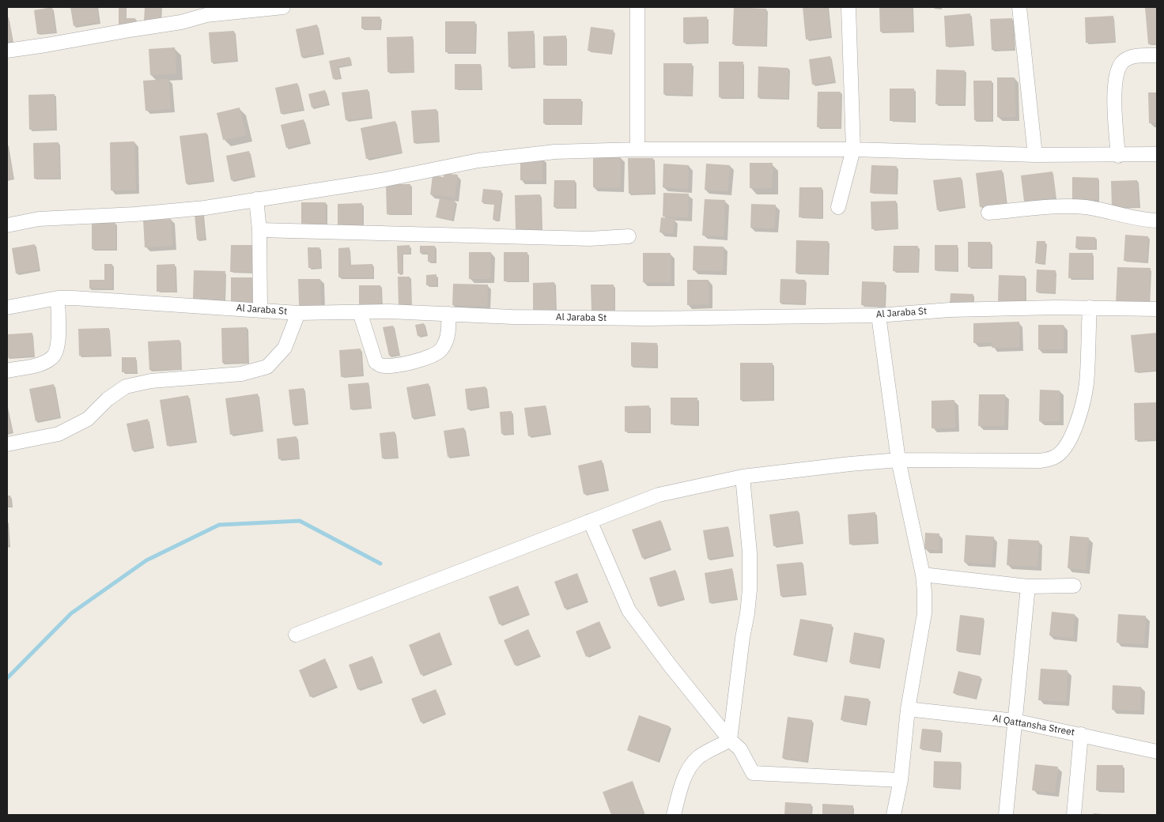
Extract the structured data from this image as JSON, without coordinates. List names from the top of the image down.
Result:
{
  "streets": {
    "street": ["Al Jaraba St", "Al Qattansha Street"]
  }
}
